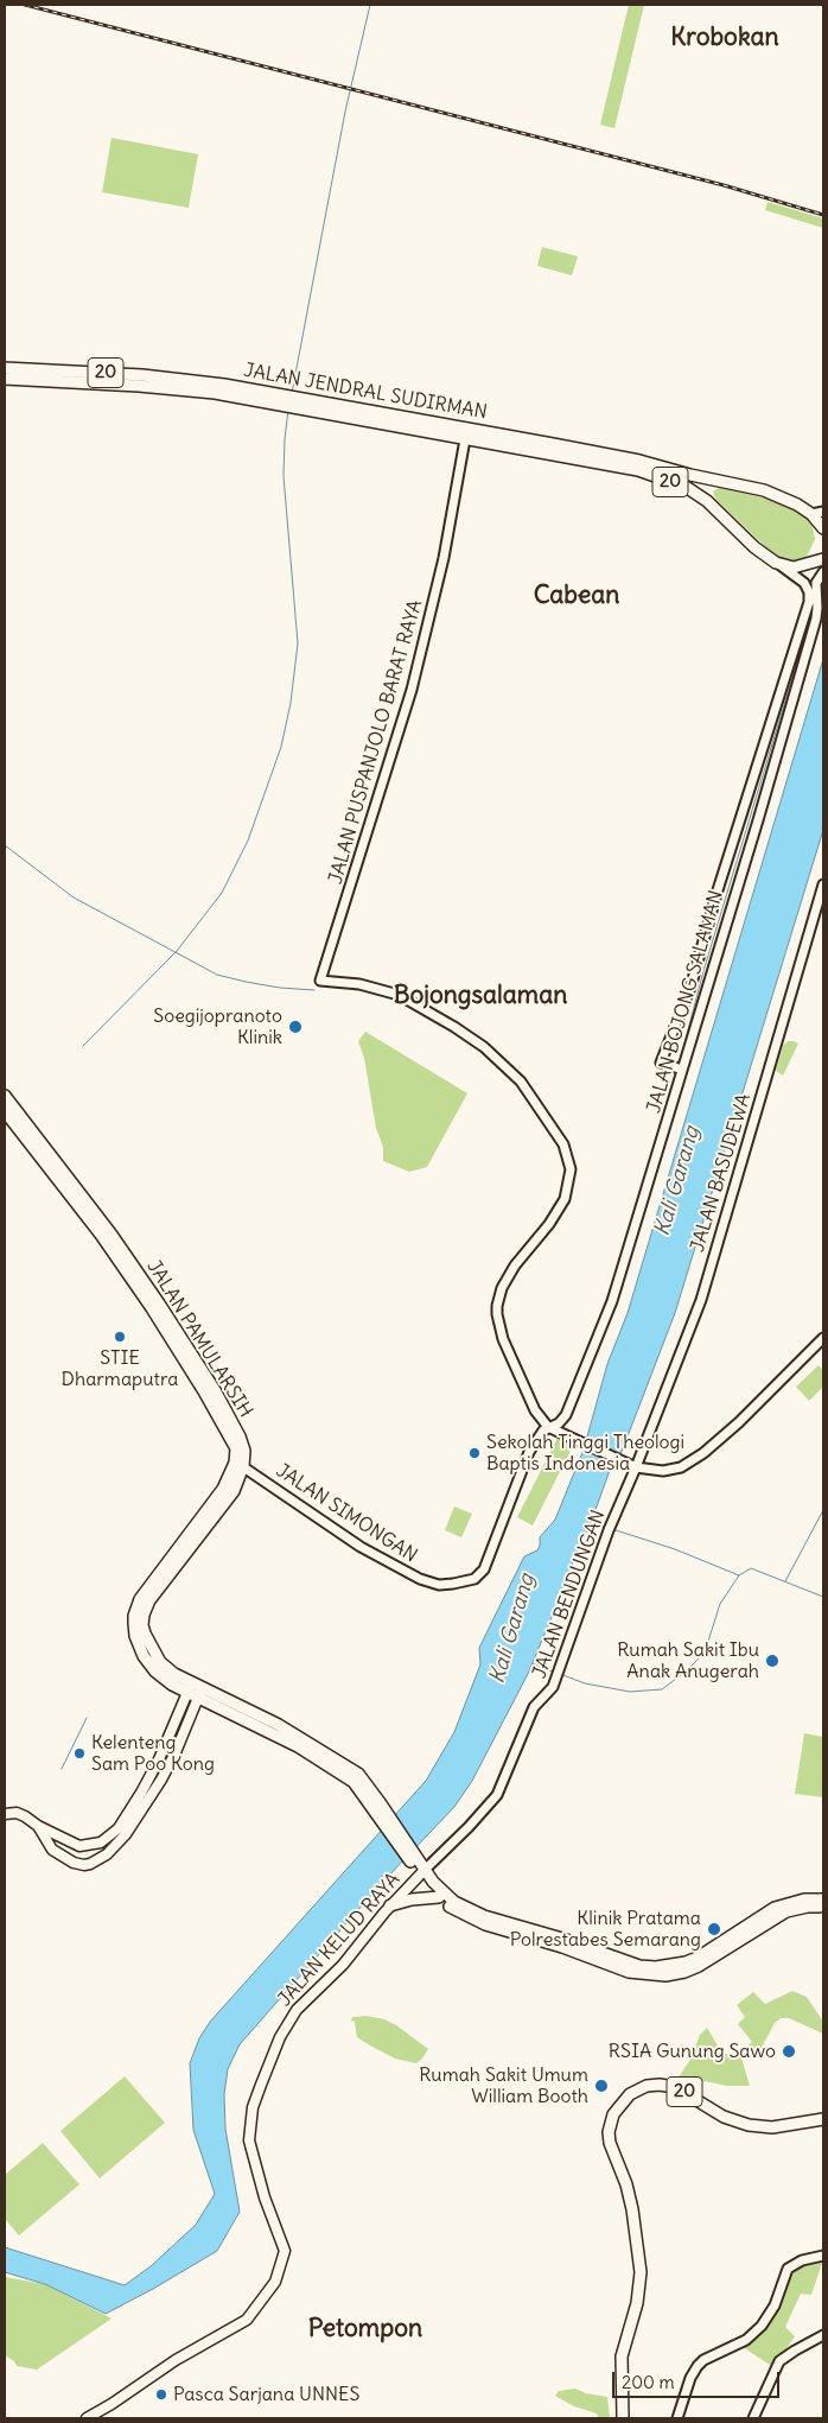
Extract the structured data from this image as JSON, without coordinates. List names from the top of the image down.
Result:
{
  "streets": {
    "highway": ["20", "JALAN JENDRAL SUDIRMAN", "JALAN PAMULARSIH"],
    "main road": ["JALAN KELUD RAYA"],
    "street": [
      "JALAN PUSPANJOLO BARAT RAYA",
      "JALAN BOJONG SALAMAN",
      "JALAN BASUDEWA",
      "JALAN SIMONGAN",
      "JALAN BENDUNGAN"
    ]
  },
  "crossings": [
    ["JALAN JENDRAL SUDIRMAN", "JALAN PUSPANJOLO BARAT RAYA"],
    ["JALAN PUSPANJOLO BARAT RAYA", "JALAN BOJONG SALAMAN"],
    ["JALAN PUSPANJOLO BARAT RAYA", "JALAN SIMONGAN"],
    ["JALAN BOJONG SALAMAN", "JALAN SIMONGAN"],
    ["JALAN BASUDEWA", "JALAN BENDUNGAN"],
    ["JALAN PAMULARSIH", "JALAN SIMONGAN"],
    ["JALAN PAMULARSIH", "JALAN BENDUNGAN"],
    ["JALAN PAMULARSIH", "JALAN KELUD RAYA"],
    ["JALAN BENDUNGAN", "JALAN KELUD RAYA"]
  ],
  "districts": [
    "Krobokan",
    "Cabean",
    "Bojongsalaman",
    "Petompon"
  ],
  "water": ["Kali Garang"],
  "places": [
    "Soegijopranoto Klinik",
    "STIE Dharmaputra",
    "Sekolah Tinggi Theologi Baptis Indonesia",
    "Rumah Sakit Ibu Anak Anugerah",
    "Kelenteng Sam Poo Kong",
    "Klinik Pratama Polrestabes Semarang",
    "RSIA Gunung Sawo",
    "Rumah Sakit Umum William Booth",
    "Pasca Sarjana UNNES"
  ],
  "scale_bar": "200 m"
}
